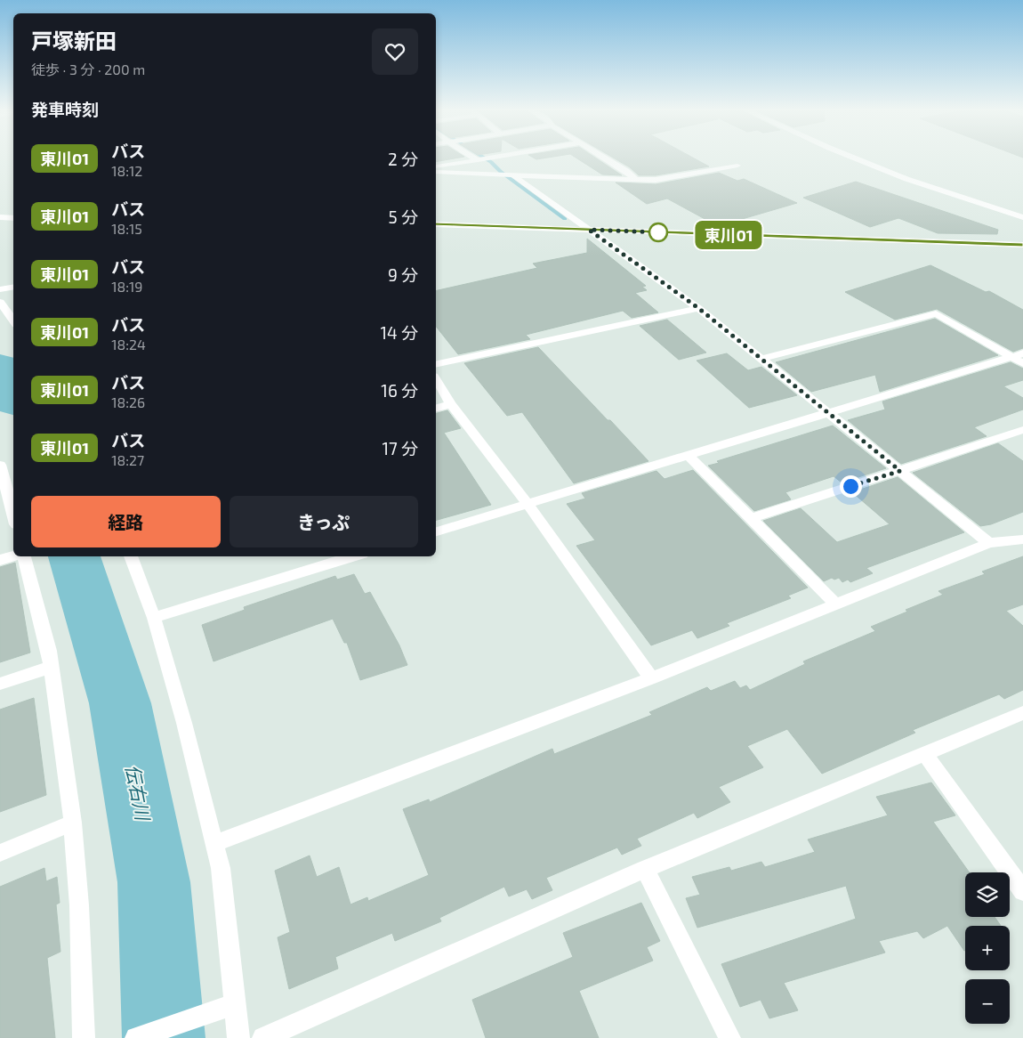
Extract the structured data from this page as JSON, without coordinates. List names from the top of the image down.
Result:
{
  "water": ["伝右川"],
  "lines": ["bus line 東川01"],
  "page": {
    "on_map": "東川01",
    "heading": [
      ["戸塚新田", "徒歩 · 3 分 · 200 m"],
      "発車時刻"
    ],
    "list": [
      {
        "mark": "東川01",
        "name": "バス",
        "note": "18:12",
        "value": "2 分"
      },
      {
        "mark": "東川01",
        "name": "バス",
        "note": "18:15",
        "value": "5 分"
      },
      {
        "mark": "東川01",
        "name": "バス",
        "note": "18:19",
        "value": "9 分"
      },
      {
        "mark": "東川01",
        "name": "バス",
        "note": "18:24",
        "value": "14 分"
      },
      {
        "mark": "東川01",
        "name": "バス",
        "note": "18:26",
        "value": "16 分"
      },
      {
        "mark": "東川01",
        "name": "バス",
        "note": "18:27",
        "value": "17 分"
      }
    ],
    "buttons": ["経路", "きっぷ"],
    "map_buttons": ["+", "−"]
  }
}
